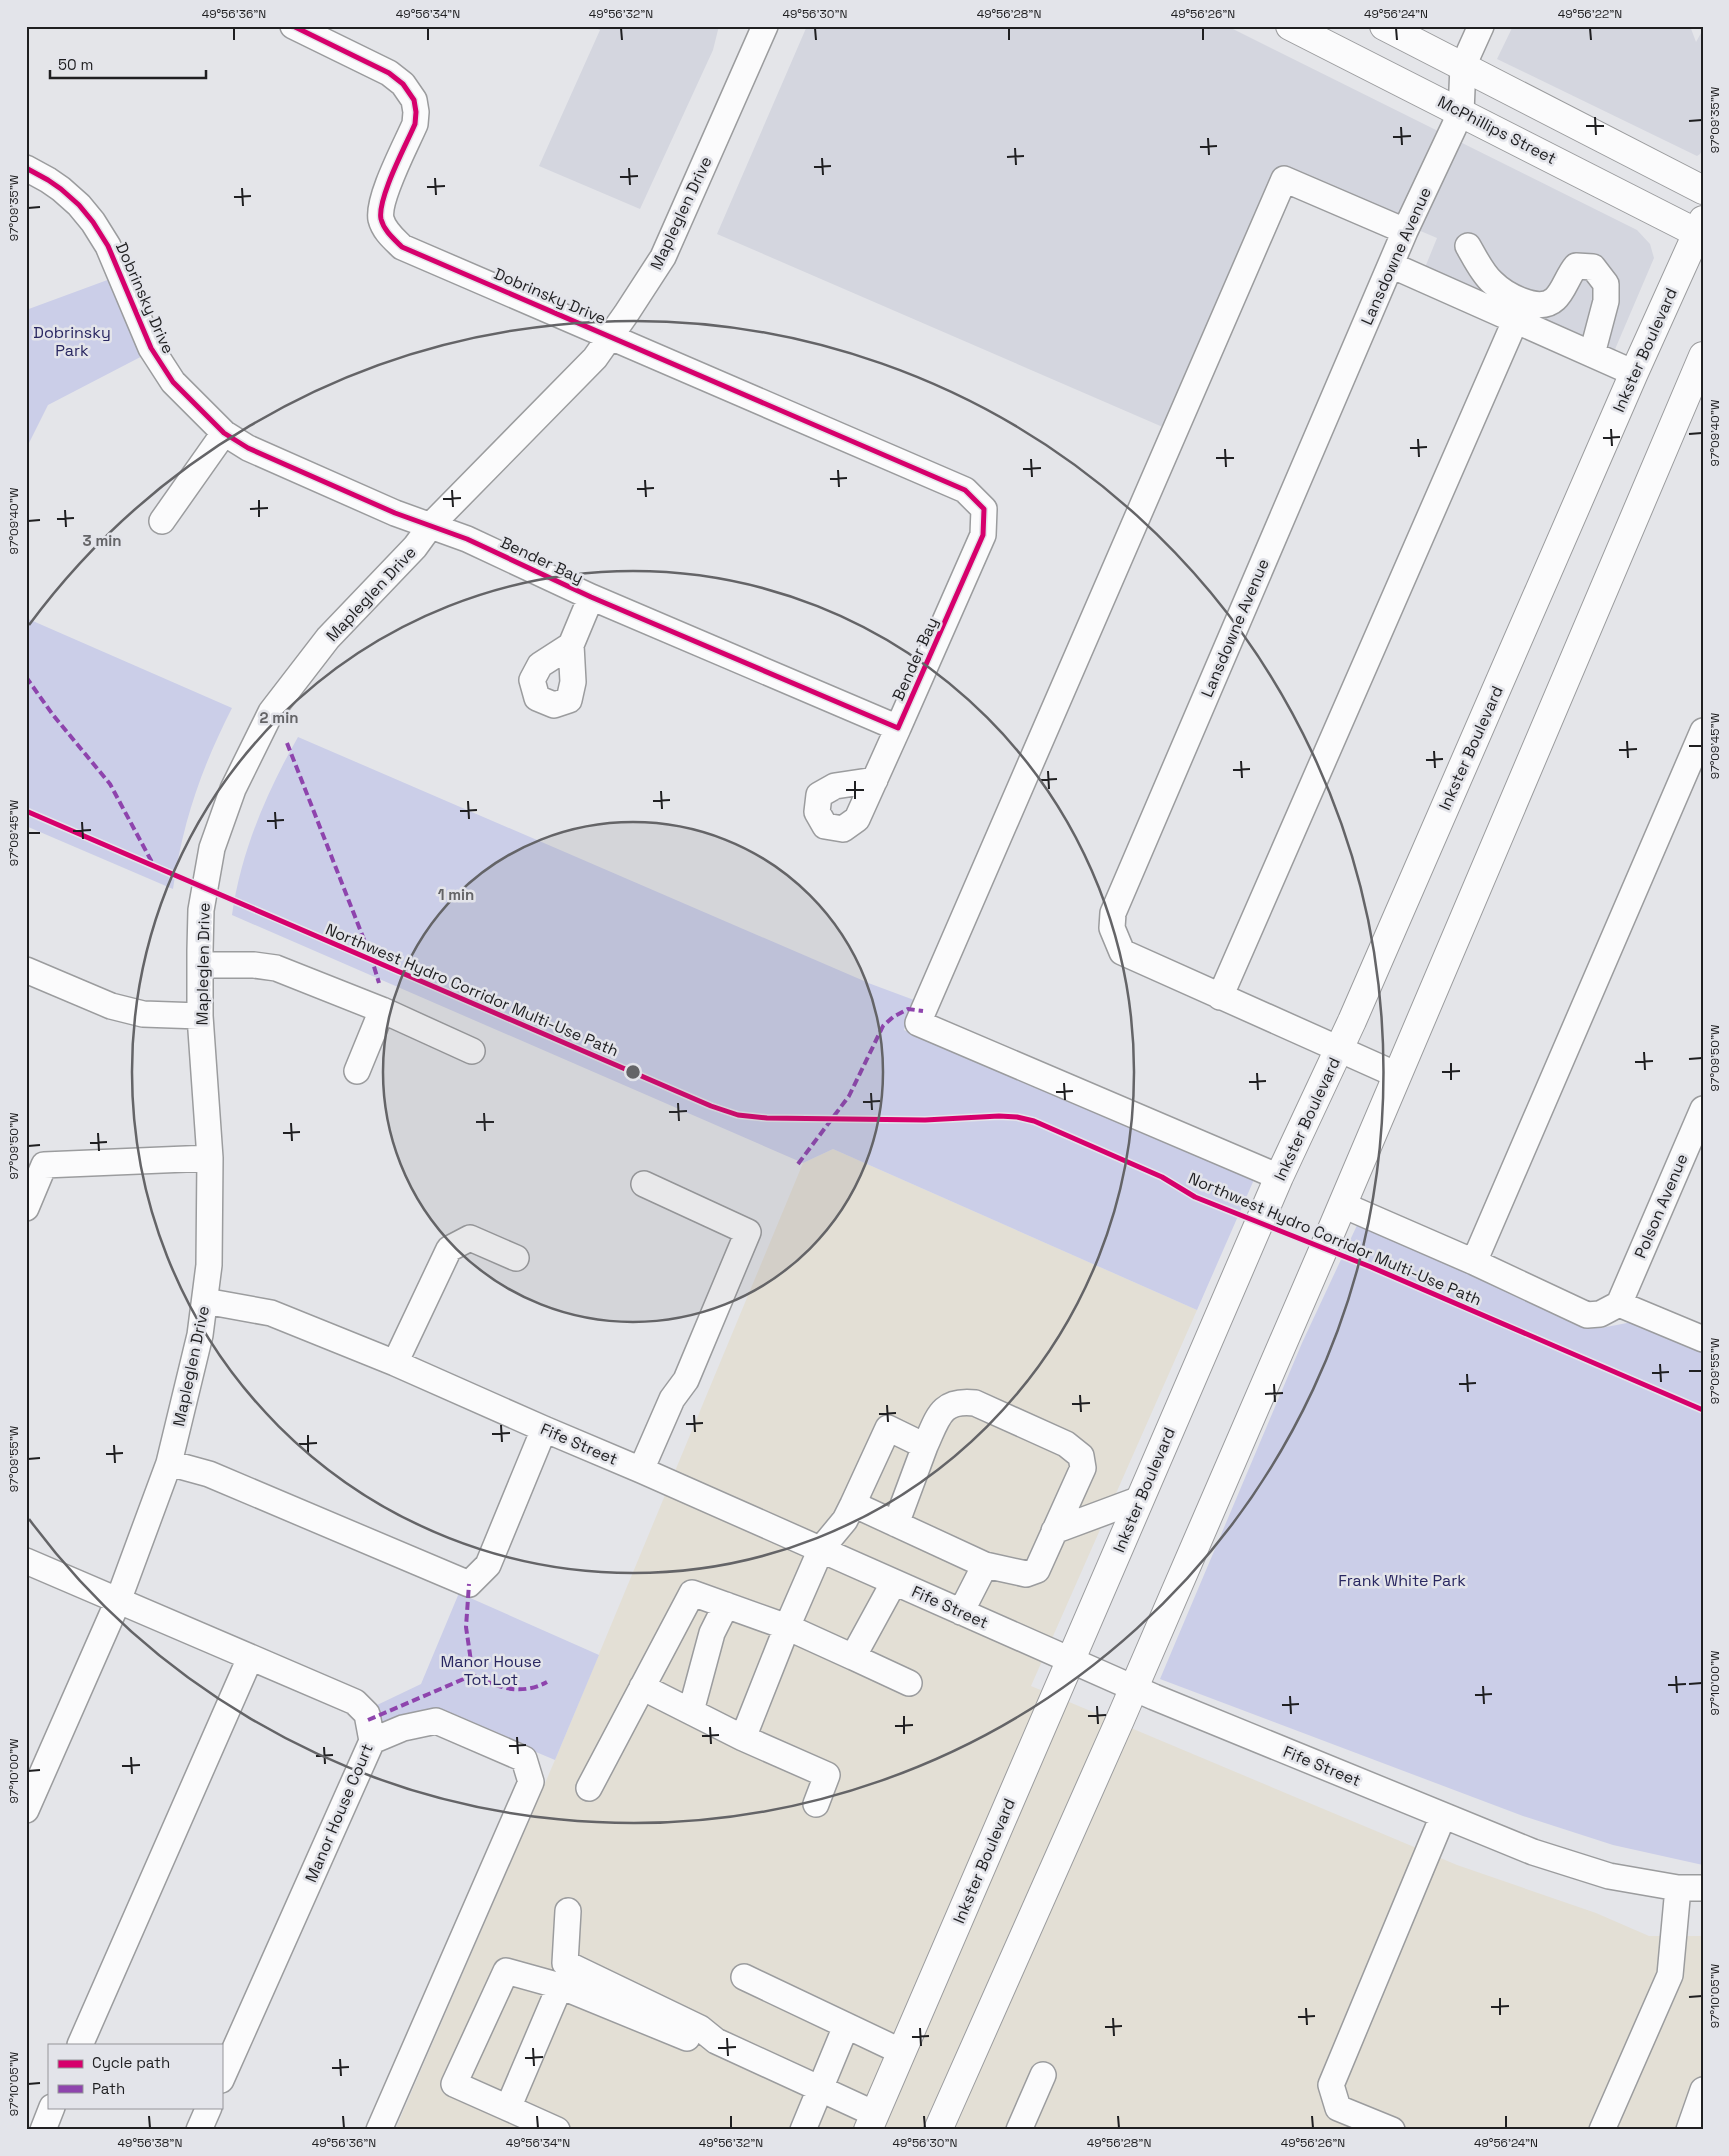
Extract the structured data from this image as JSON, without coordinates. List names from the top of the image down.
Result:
{
  "streets": {
    "main road": ["McPhillips Street", "Inkster Boulevard"],
    "street": [
      "Mapleglen Drive",
      "Lansdowne Avenue",
      "Dobrinsky Drive",
      "Bender Bay",
      "Polson Avenue",
      "Fife Street",
      "Manor House Court"
    ],
    "cycle path": ["Northwest Hydro Corridor Multi-Use Path"]
  },
  "crossings": [
    ["McPhillips Street", "Lansdowne Avenue"],
    ["McPhillips Street", "Inkster Boulevard"],
    ["Mapleglen Drive", "Dobrinsky Drive"],
    ["Mapleglen Drive", "Bender Bay"],
    ["Mapleglen Drive", "Fife Street"],
    ["Mapleglen Drive", "Manor House Court"],
    ["Lansdowne Avenue", "Inkster Boulevard"],
    ["Dobrinsky Drive", "Bender Bay"],
    ["Inkster Boulevard", "Fife Street"]
  ],
  "parks": ["Dobrinsky Park", "Frank White Park", "Manor House Tot Lot"],
  "legend": ["Cycle path", "Path"],
  "scale_bar": "50 m",
  "coordinates": [
    "49°56'36\"N",
    "49°56'34\"N",
    "49°56'32\"N",
    "49°56'30\"N",
    "49°56'28\"N",
    "49°56'26\"N",
    "49°56'24\"N",
    "49°56'22\"N",
    "97°09'35\"W",
    "97°09'40\"W",
    "97°09'45\"W",
    "97°09'50\"W",
    "97°09'55\"W",
    "97°10'00\"W",
    "97°10'05\"W",
    "49°56'38\"N"
  ],
  "rings": ["3 min", "2 min", "1 min"]
}
